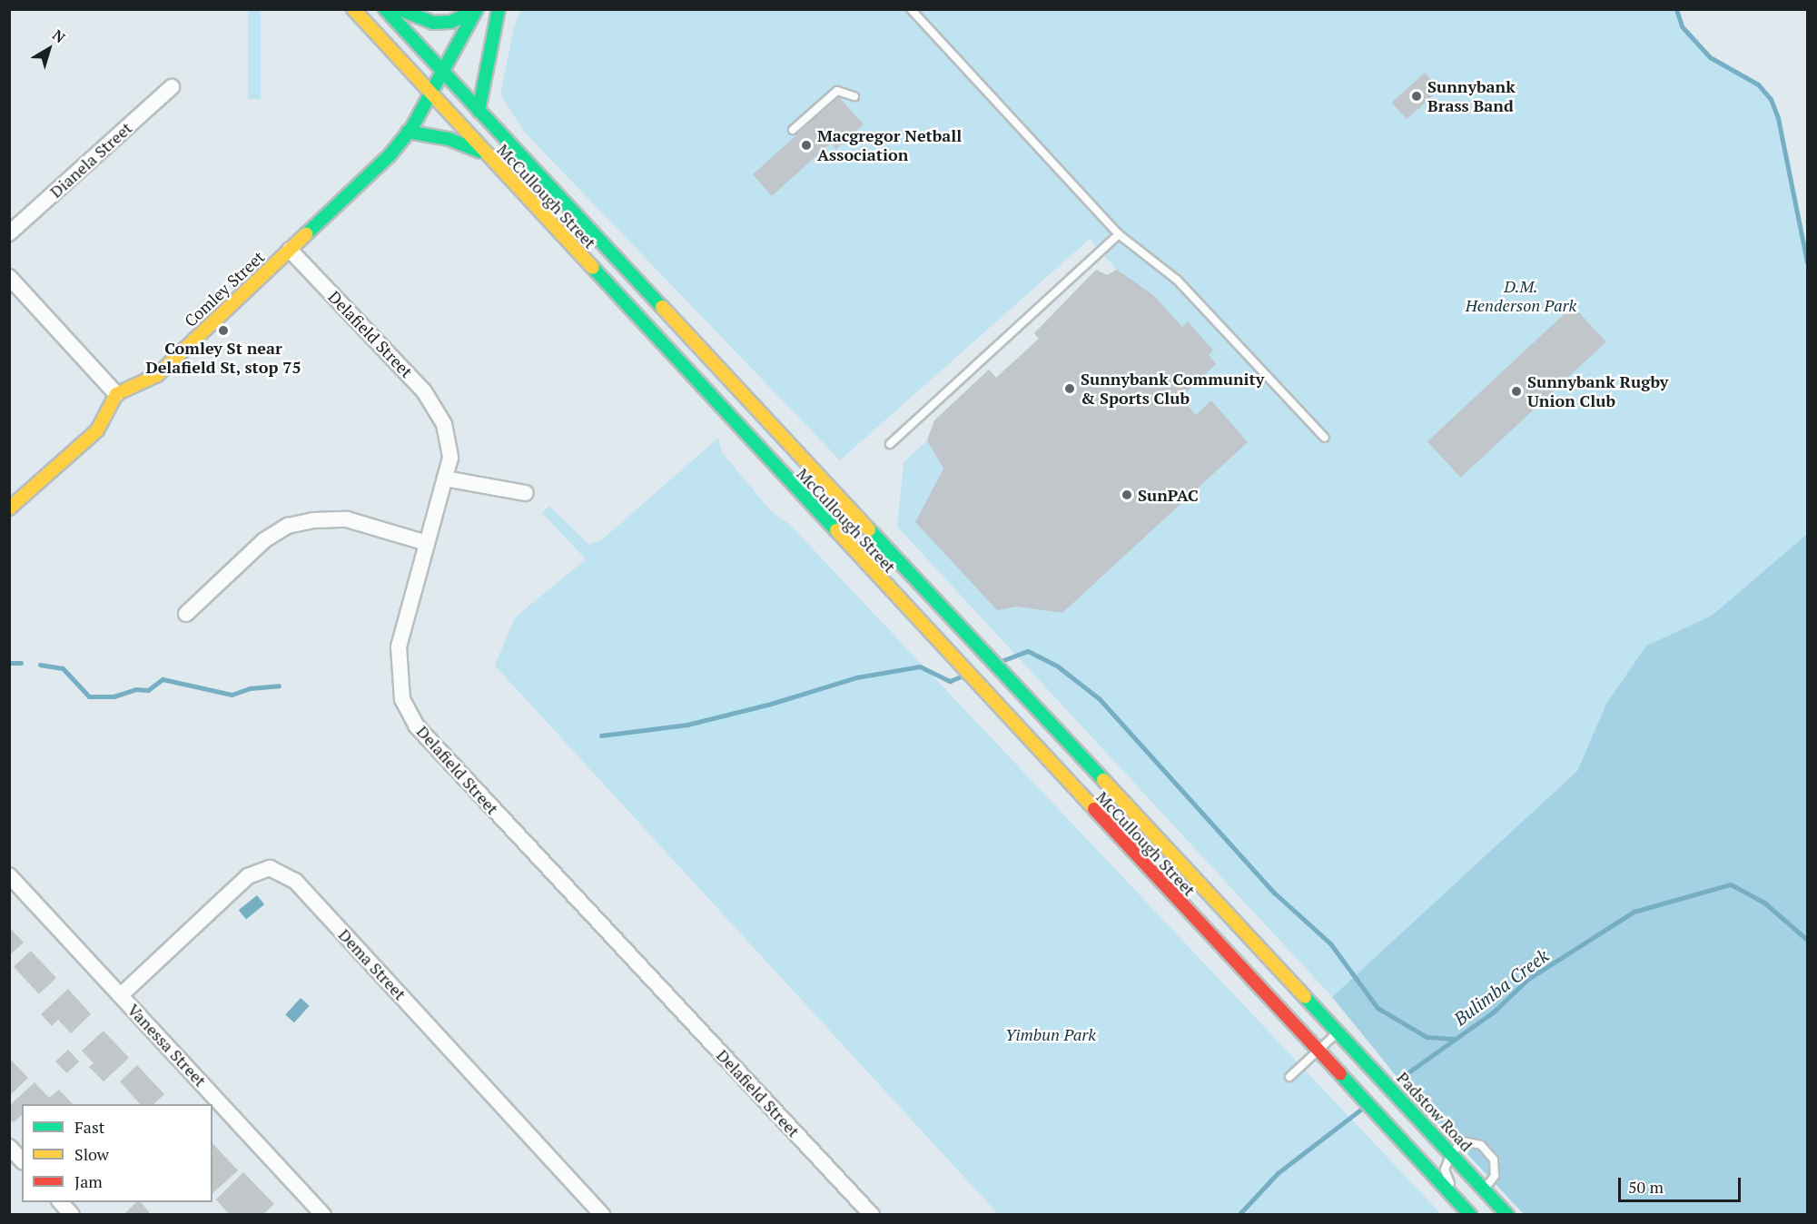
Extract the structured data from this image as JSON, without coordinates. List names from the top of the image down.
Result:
{
  "streets": {
    "main road": ["McCullough Street", "Comley Street", "Padstow Road"],
    "street": [
      "Dianela Street",
      "Delafield Street",
      "Dema Street",
      "Vanessa Street"
    ]
  },
  "crossings": [
    ["McCullough Street", "Comley Street"],
    ["McCullough Street", "Padstow Road"],
    ["Comley Street", "Delafield Street"],
    ["Dema Street", "Vanessa Street"]
  ],
  "water": ["Bulimba Creek"],
  "parks": ["D.M. Henderson Park", "Yimbun Park"],
  "places": [
    "Sunnybank Brass Band",
    "Macgregor Netball Association",
    "Comley St near Delafield St, stop 75",
    "Sunnybank Community & Sports Club",
    "Sunnybank Rugby Union Club",
    "SunPAC"
  ],
  "legend": ["Fast", "Slow", "Jam"],
  "scale_bar": "50 m",
  "north": "top right"
}
